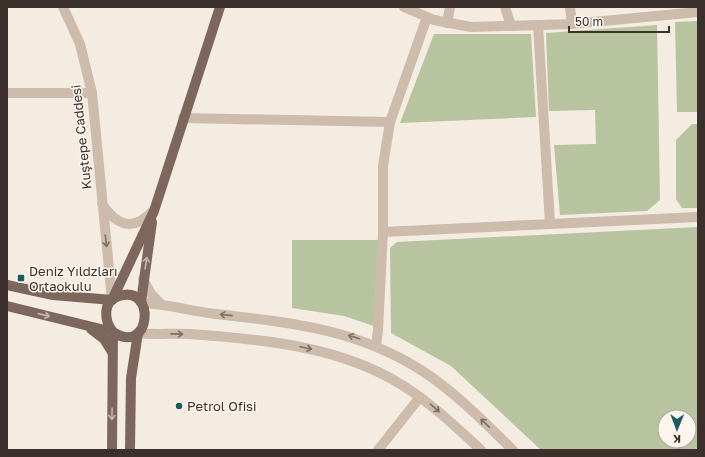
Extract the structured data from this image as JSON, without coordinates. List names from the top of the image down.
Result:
{
  "streets": {
    "street": ["Kuştepe Caddesi"]
  },
  "places": {
    "transit": ["Deniz Yıldzları Ortaokulu"],
    "other": ["Petrol Ofisi"]
  },
  "scale_bar": "50 m",
  "north": "bottom"
}
